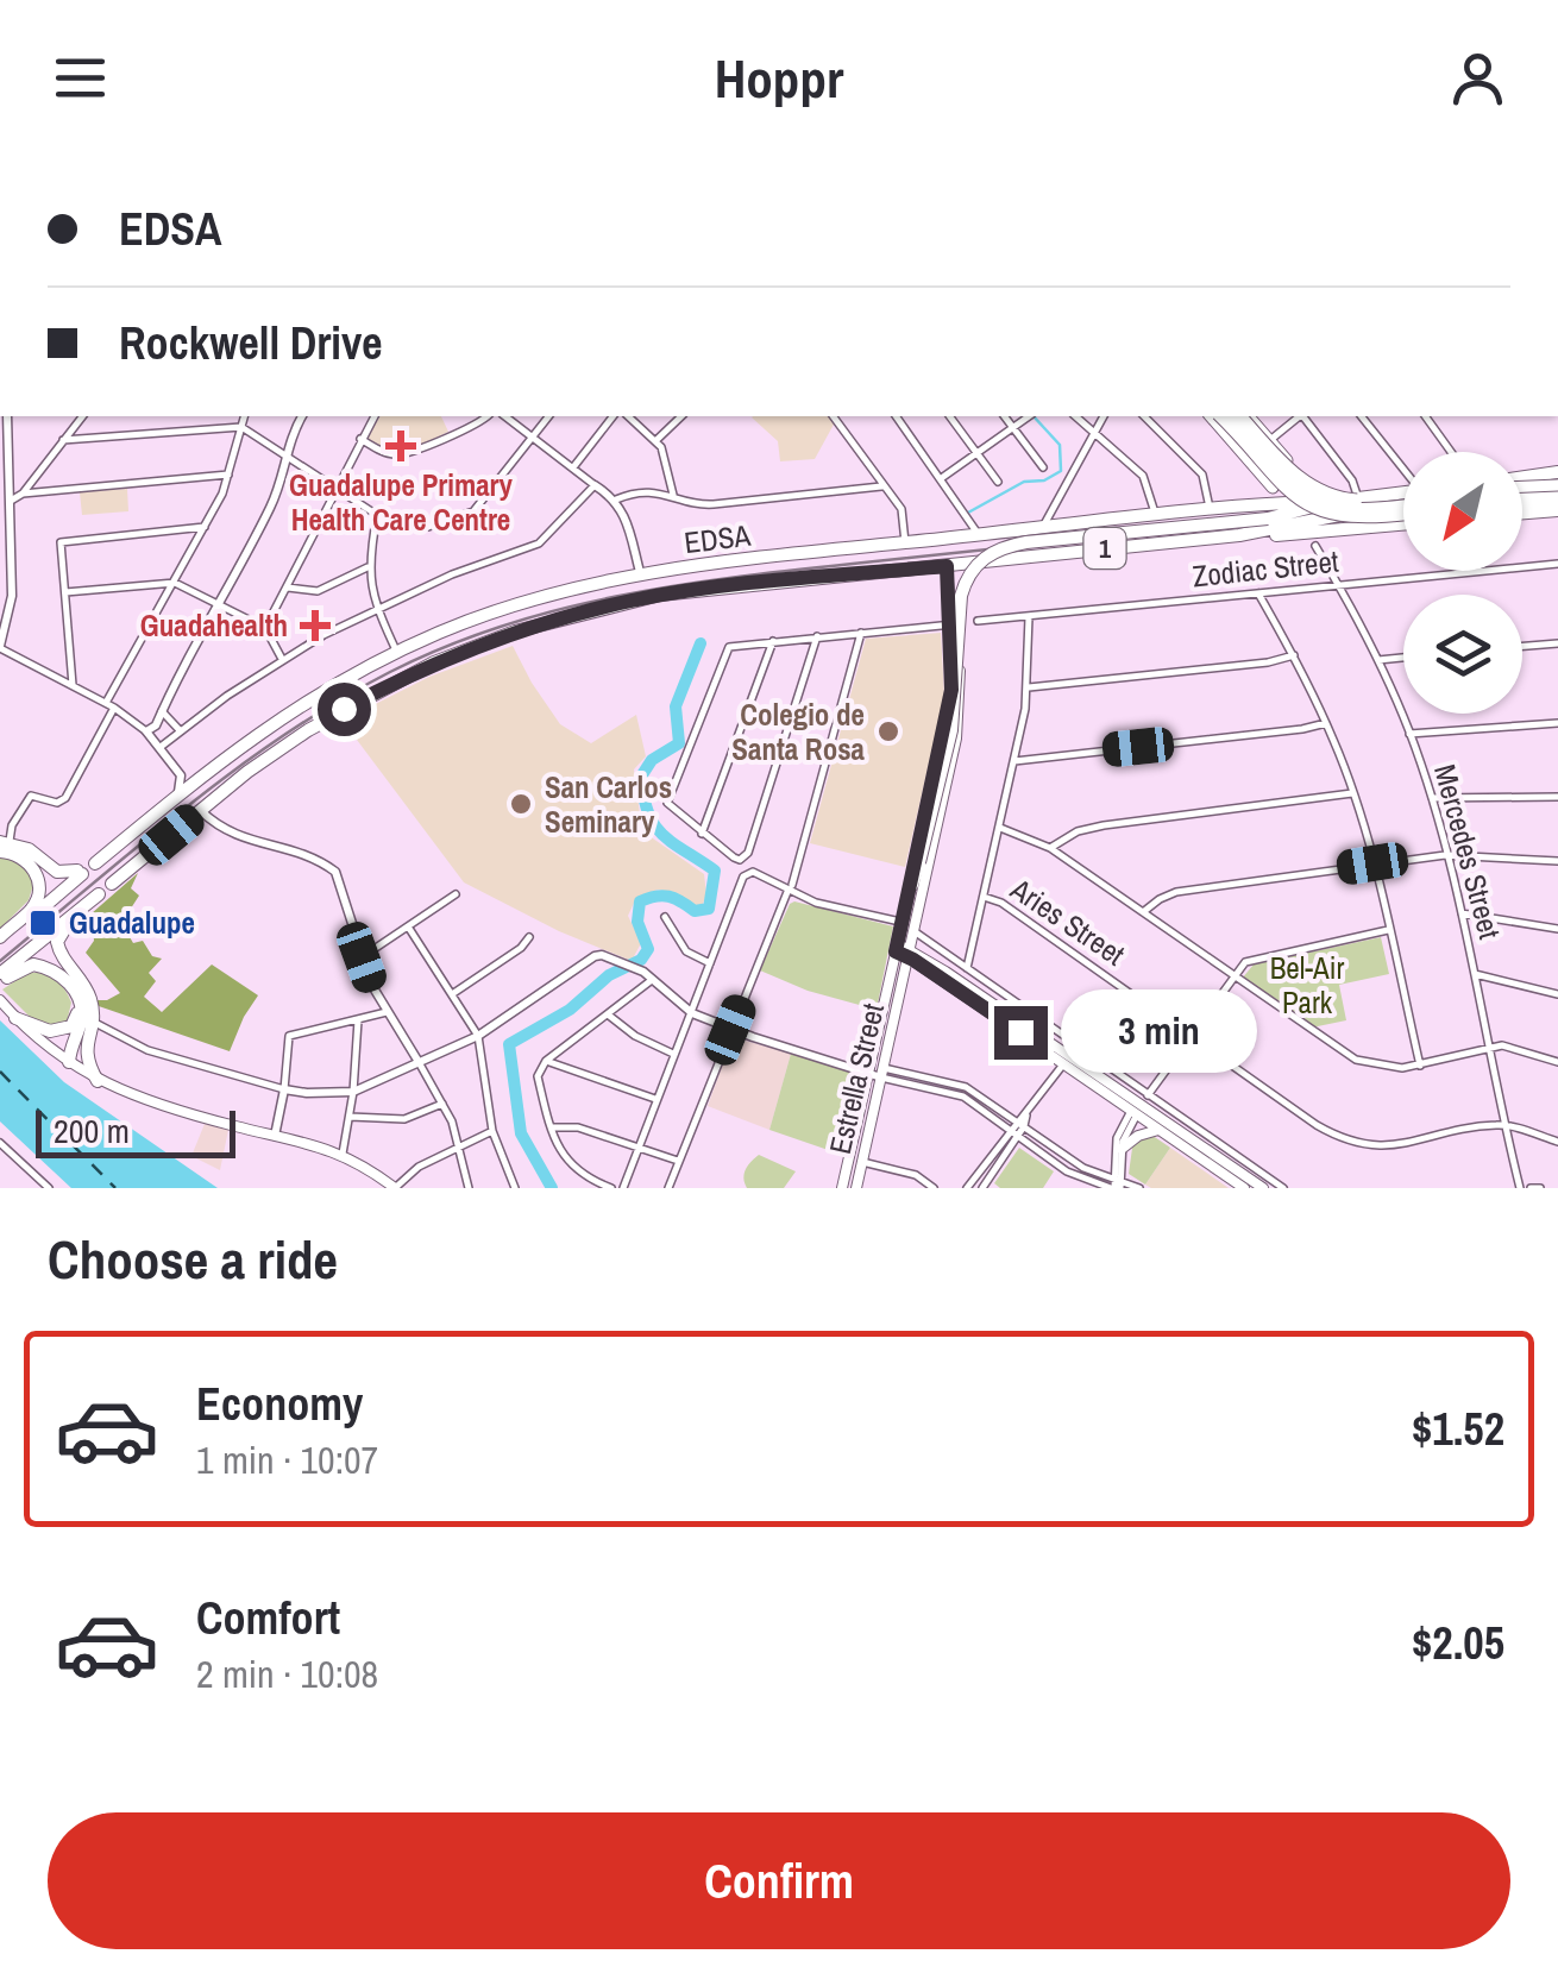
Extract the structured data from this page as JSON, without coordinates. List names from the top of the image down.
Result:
{
  "streets": {
    "highway": ["EDSA", "1"],
    "main road": ["Estrella Street"],
    "street": ["Zodiac Street", "Mercedes Street", "Aries Street"]
  },
  "crossings": [
    ["EDSA", "1"],
    ["EDSA", "Estrella Street"],
    ["Zodiac Street", "Mercedes Street"],
    ["Mercedes Street", "Aries Street"]
  ],
  "parks": ["Bel-Air Park"],
  "places": {
    "health": ["Guadalupe Primary Health Care Centre", "Guadahealth"],
    "other": ["Colegio de Santa Rosa", "San Carlos Seminary"],
    "transit": ["Guadalupe"]
  },
  "scale_bar": "200 m",
  "north": "bottom left",
  "page": {
    "header": "Hoppr",
    "banner": ["EDSA", "Rockwell Drive"],
    "bubble": "3 min",
    "scale": "200 m",
    "heading": "Choose a ride",
    "list": [
      {
        "name": "Economy",
        "note": "1 min · 10:07",
        "value": "$1.52"
      },
      {
        "name": "Comfort",
        "note": "2 min · 10:08",
        "value": "$2.05"
      }
    ],
    "buttons": "Confirm"
  }
}
